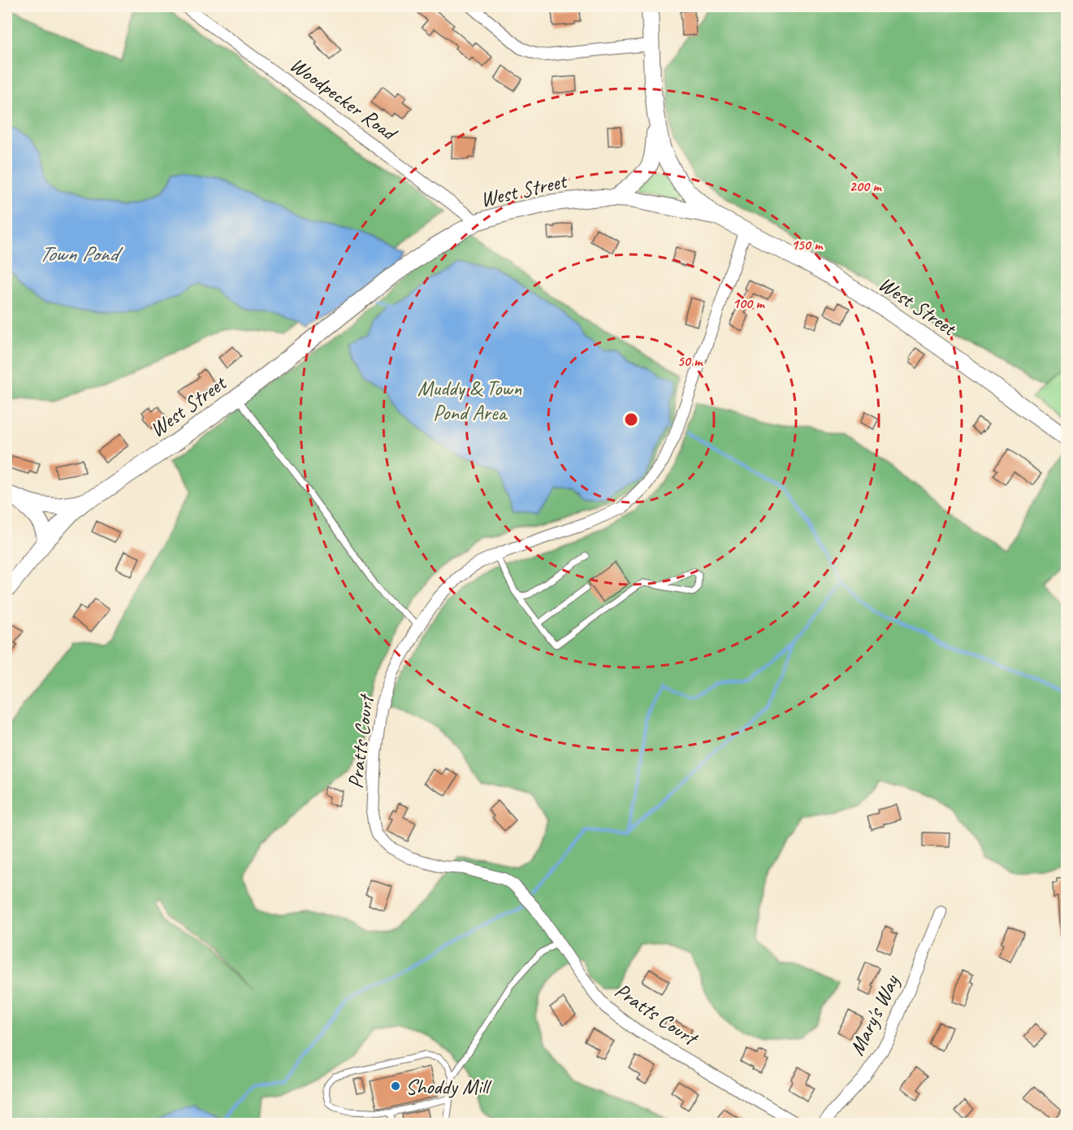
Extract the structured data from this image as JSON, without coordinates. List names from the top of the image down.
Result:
{
  "streets": {
    "street": [
      "Woodpecker Road",
      "West Street",
      "Pratts Court",
      "Mary's Way"
    ]
  },
  "crossings": [
    ["Woodpecker Road", "West Street"],
    ["West Street", "Pratts Court"]
  ],
  "water": ["Town Pond"],
  "parks": ["Muddy & Town Pond Area"],
  "places": ["Shoddy Mill"],
  "rings": [
    "200 m",
    "150 m",
    "100 m",
    "50 m"
  ]
}
